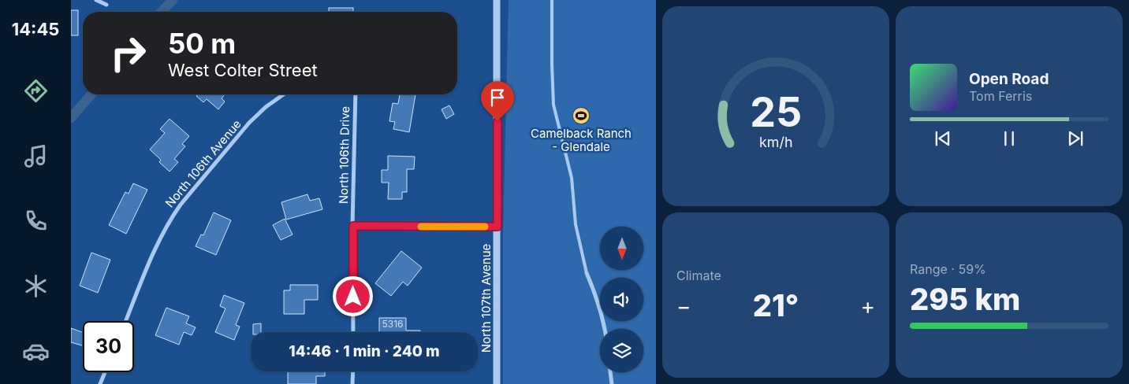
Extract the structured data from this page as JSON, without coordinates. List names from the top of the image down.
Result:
{
  "streets": {
    "street": ["North 106th Drive", "North 106th Avenue", "North 107th Avenue"]
  },
  "places": {
    "sports": ["Camelback Ranch - Glendale"]
  },
  "house_numbers": ["5316"],
  "north": "bottom",
  "page": {
    "tabs": "14:45",
    "turn": ["50 m", "West Colter Street"],
    "song": ["Open Road", "Tom Ferris"],
    "tile": [
      "Climate",
      ["Range · 59%", "295 km"]
    ],
    "heat": ["−", "21°", "+"],
    "limit": "30",
    "trip": "14:46 · 1 min · 240 m",
    "gauge": ["25", "km/h"]
  }
}
